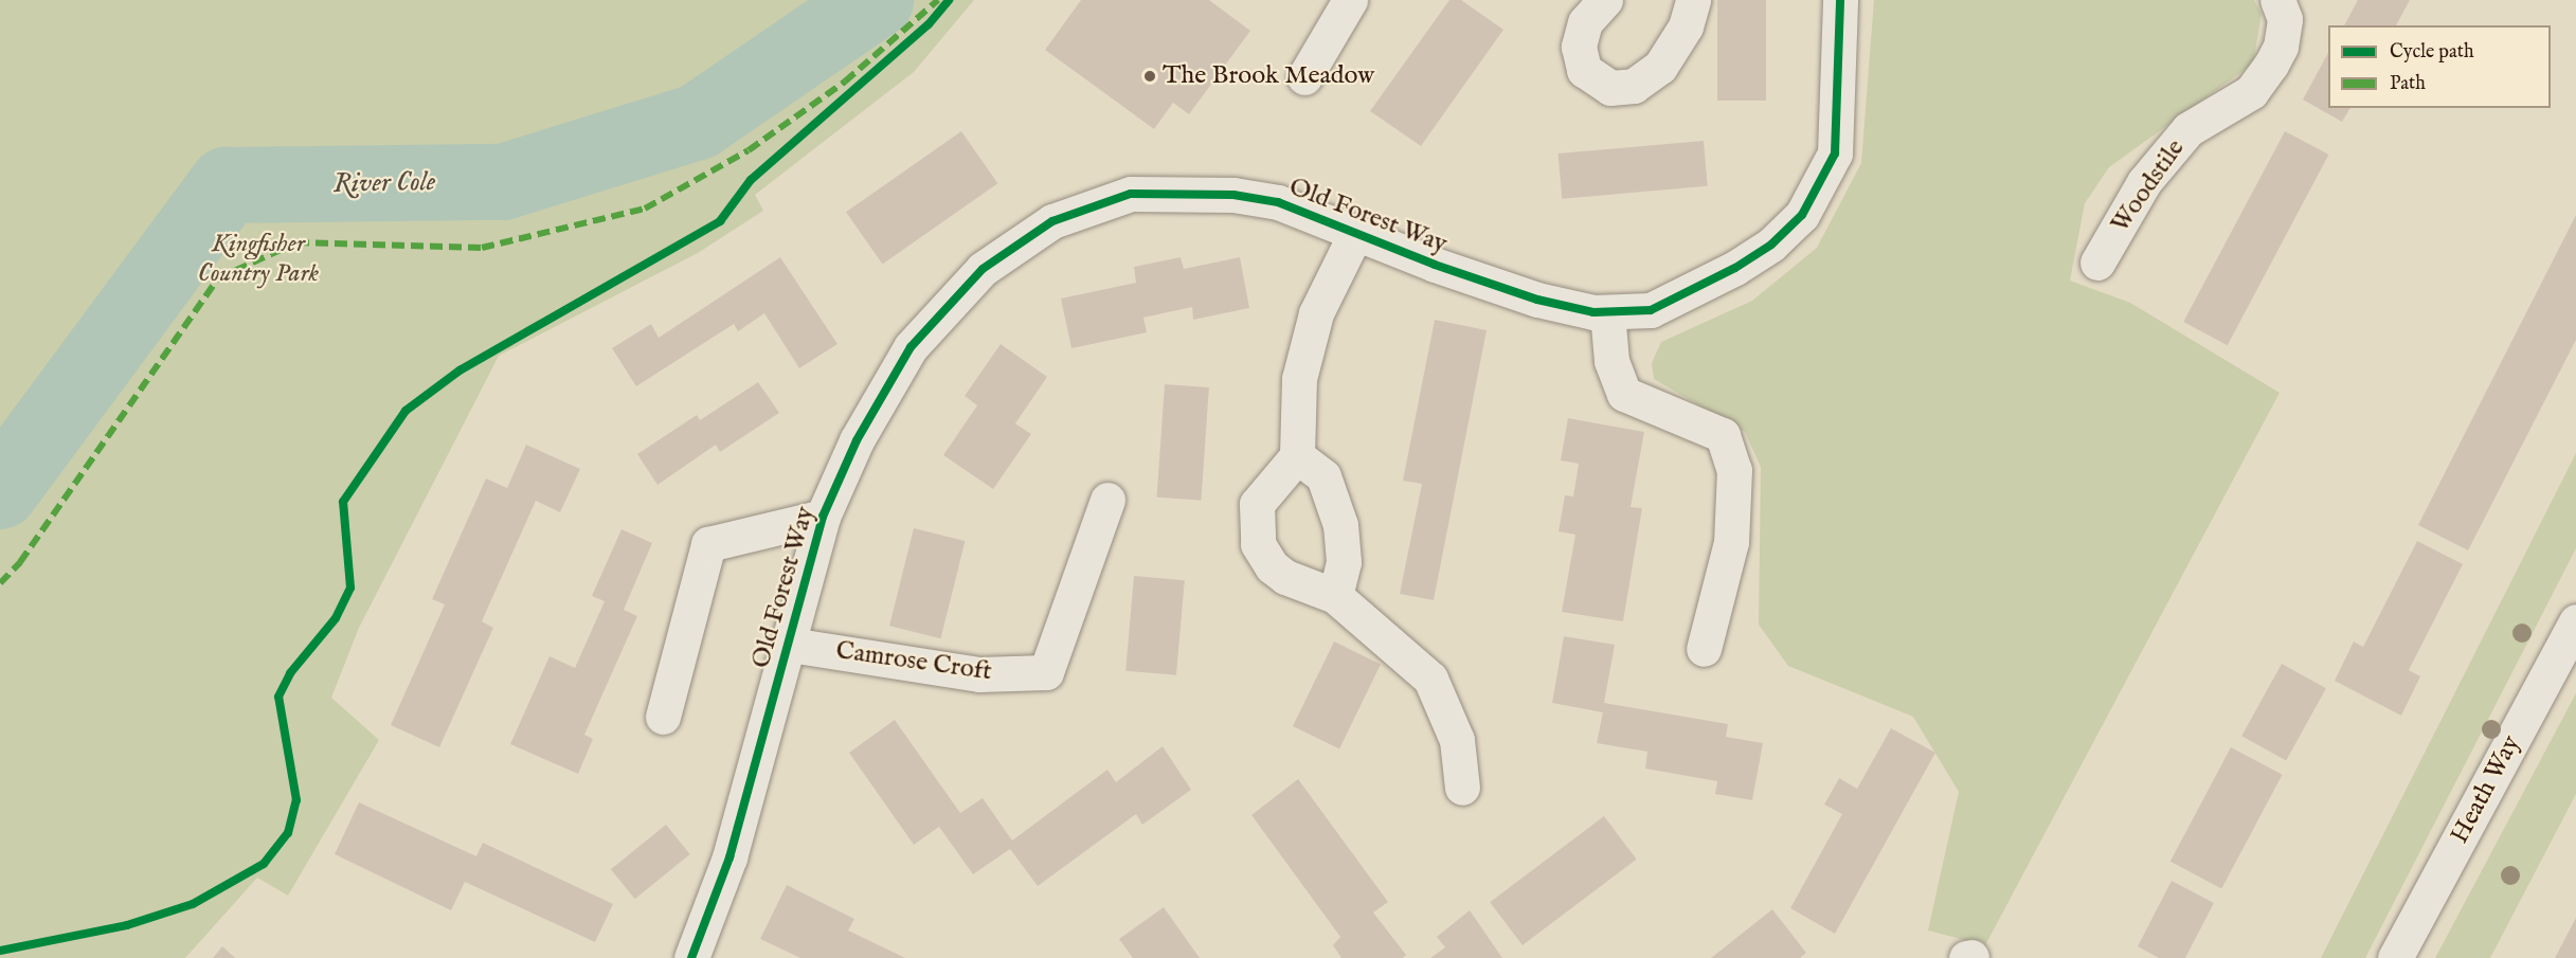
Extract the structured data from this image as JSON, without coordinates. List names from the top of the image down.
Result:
{
  "streets": {
    "street": [
      "Woodstile",
      "Old Forest Way",
      "Camrose Croft",
      "Heath Way"
    ]
  },
  "crossings": [
    ["Old Forest Way", "Camrose Croft"]
  ],
  "water": ["River Cole"],
  "parks": ["Kingfisher Country Park"],
  "places": ["The Brook Meadow"],
  "legend": ["Cycle path", "Path"]
}
